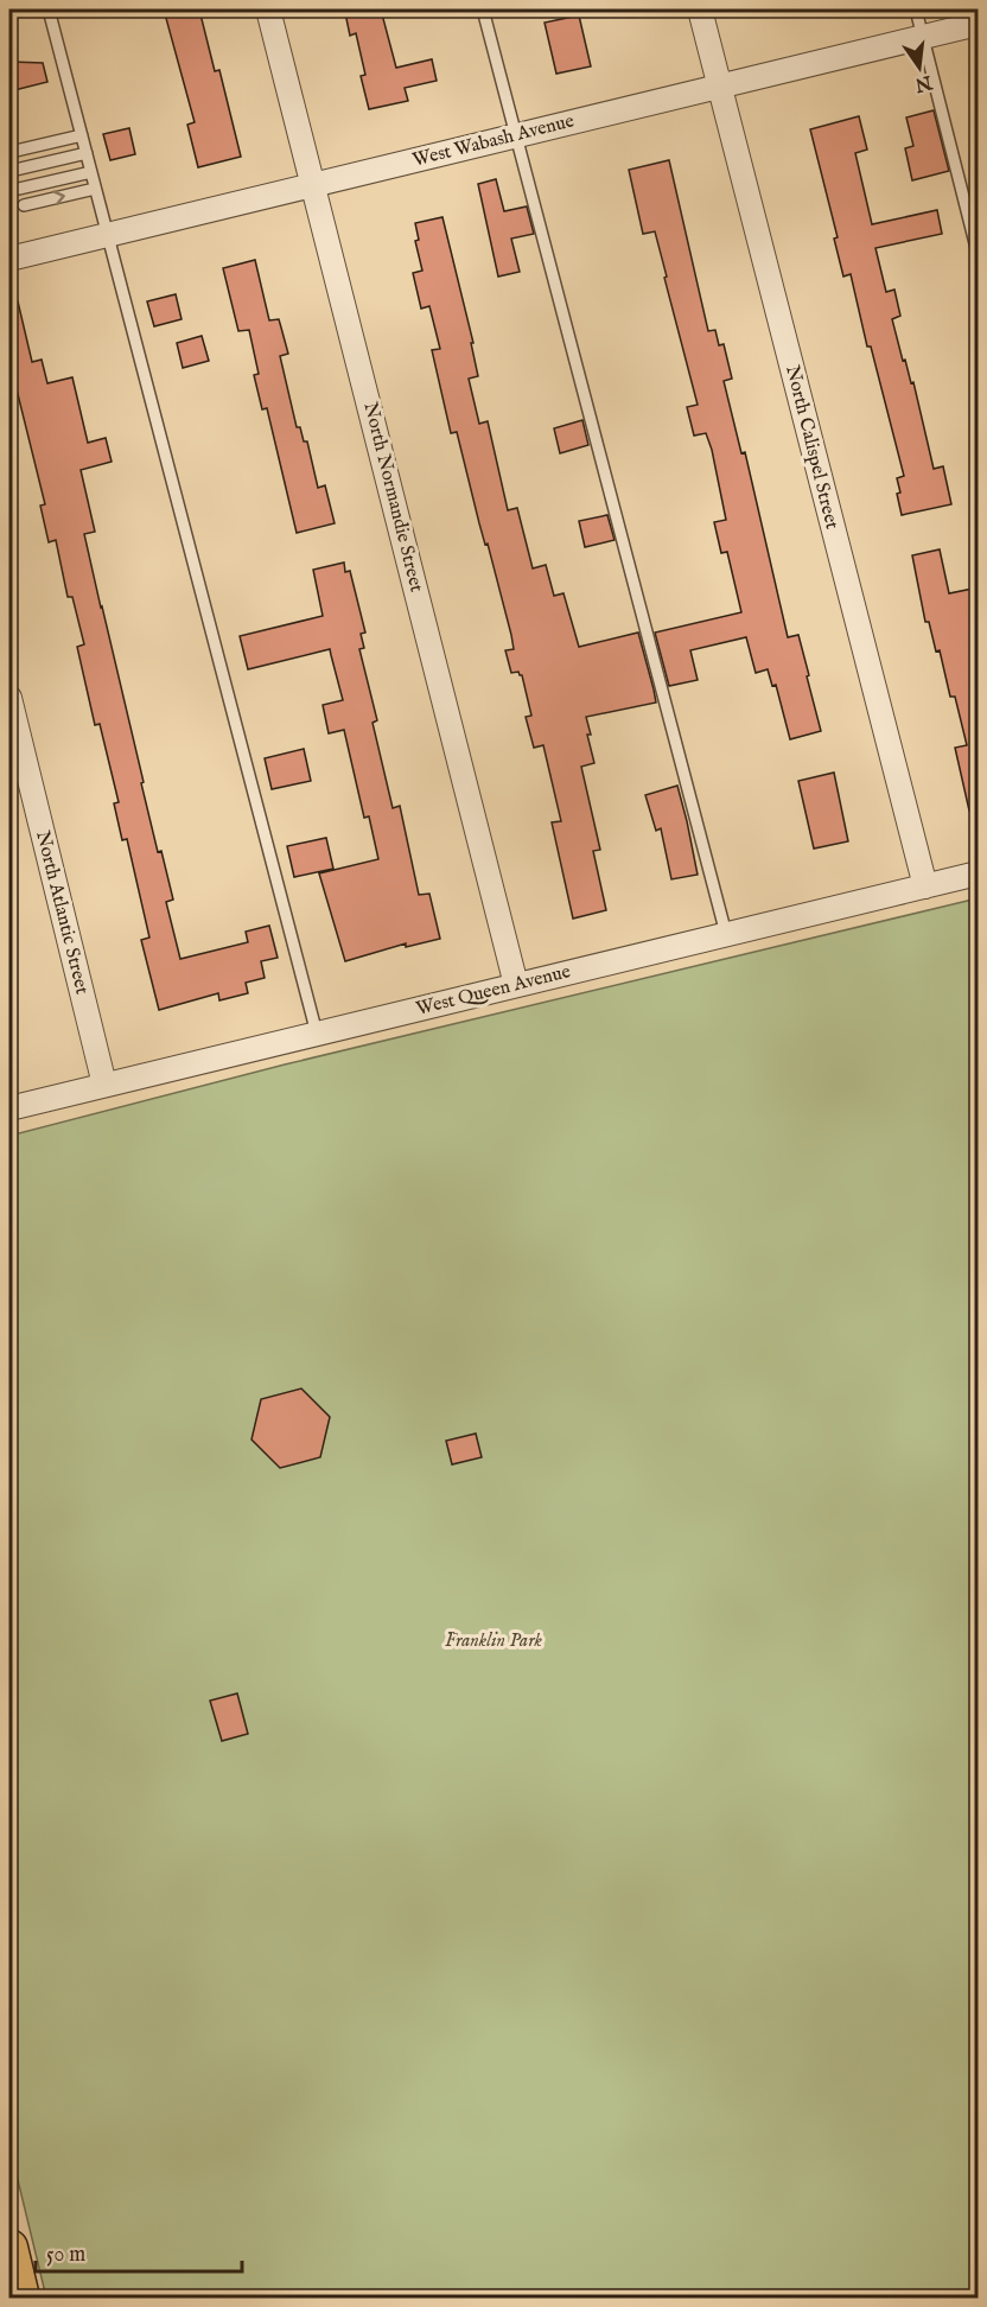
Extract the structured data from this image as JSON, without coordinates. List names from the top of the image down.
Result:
{
  "streets": {
    "street": [
      "West Wabash Avenue",
      "North Calispel Street",
      "North Normandie Street",
      "North Atlantic Street",
      "West Queen Avenue"
    ]
  },
  "crossings": [
    ["West Wabash Avenue", "North Calispel Street"],
    ["West Wabash Avenue", "North Normandie Street"],
    ["North Calispel Street", "West Queen Avenue"],
    ["North Normandie Street", "West Queen Avenue"],
    ["North Atlantic Street", "West Queen Avenue"]
  ],
  "parks": ["Franklin Park"],
  "scale_bar": "50 m",
  "north": "bottom"
}
